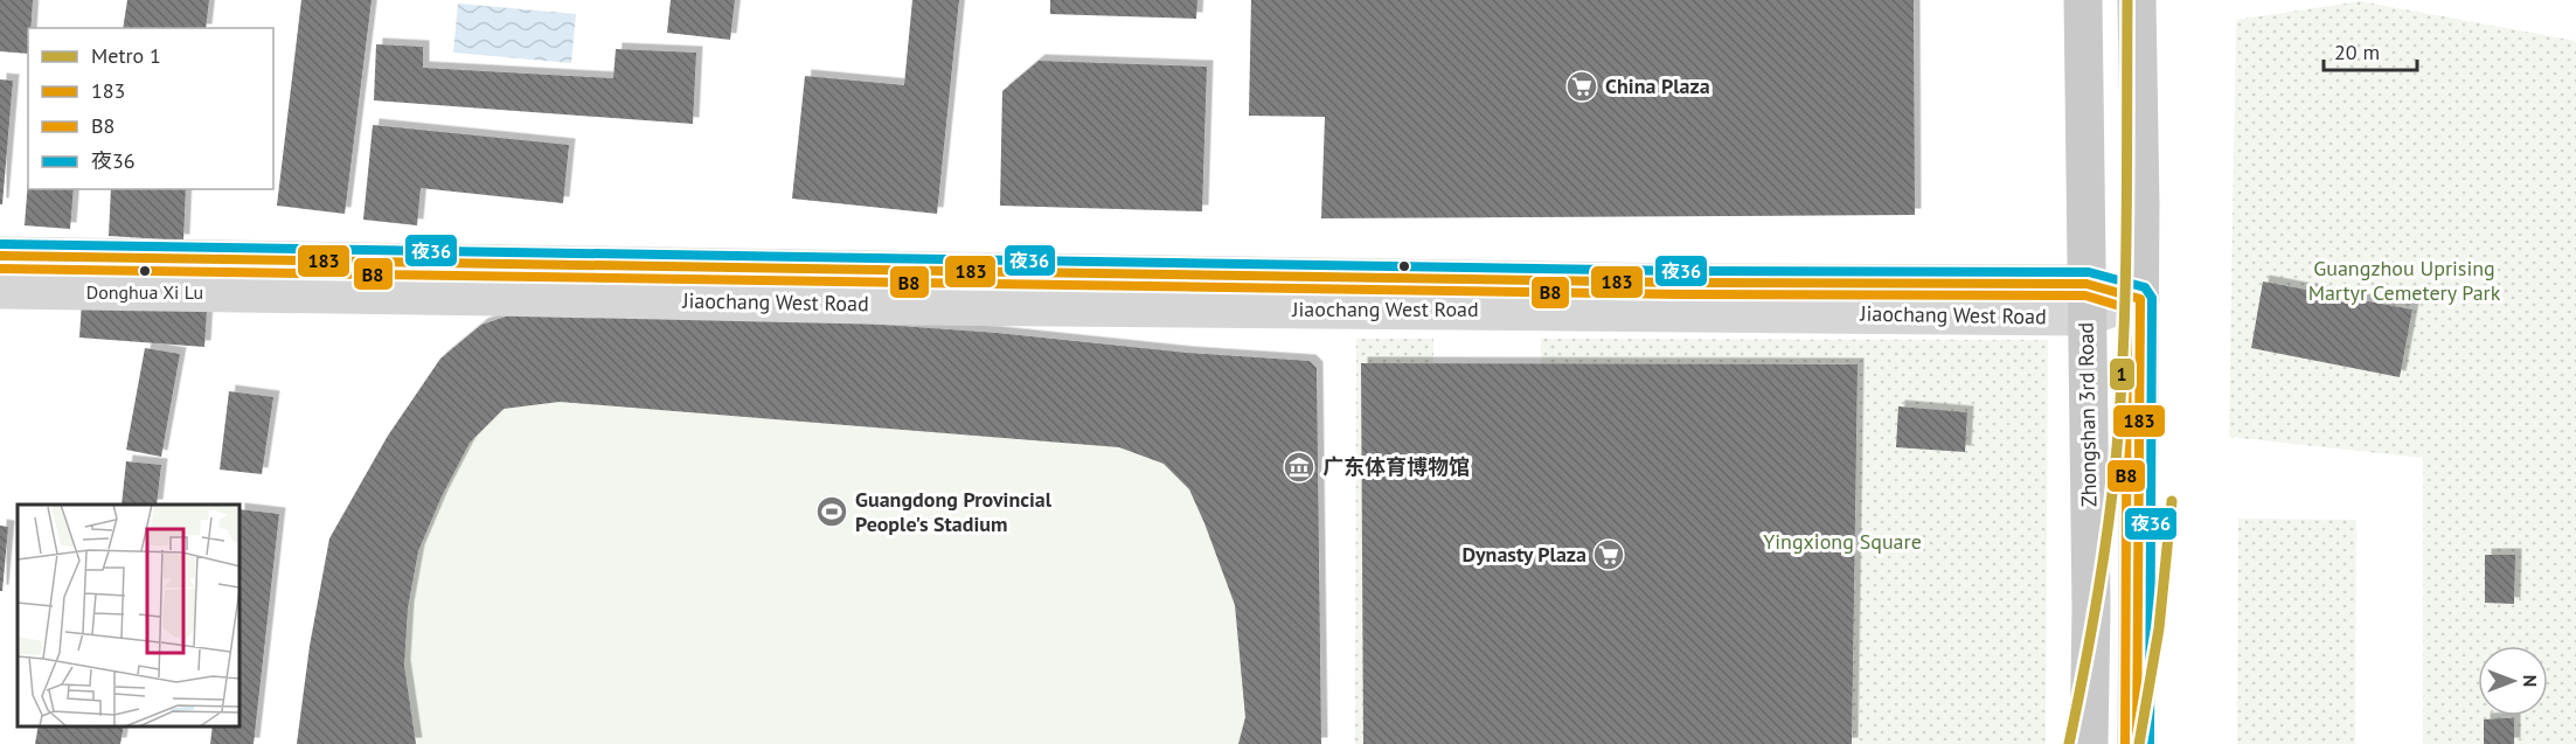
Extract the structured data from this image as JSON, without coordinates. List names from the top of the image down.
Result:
{
  "streets": {
    "main road": ["Zhongshan 3rd Road"],
    "street": ["Jiaochang West Road"]
  },
  "crossings": [
    ["Jiaochang West Road", "Zhongshan 3rd Road"]
  ],
  "parks": ["Guangzhou Uprising Martyr Cemetery Park", "Yingxiong Square"],
  "places": {
    "supermarket": ["China Plaza", "Dynasty Plaza"],
    "other": ["Donghua Xi Lu"],
    "museum": ["广东体育博物馆"],
    "sports": ["Guangdong Provincial People's Stadium"]
  },
  "lines": [
    "metro line 1",
    "transit line 夜36",
    "transit line 183",
    "transit line B8"
  ],
  "legend": [
    "Metro 1",
    "183",
    "B8",
    "夜36"
  ],
  "scale_bar": "20 m",
  "north": "right"
}
